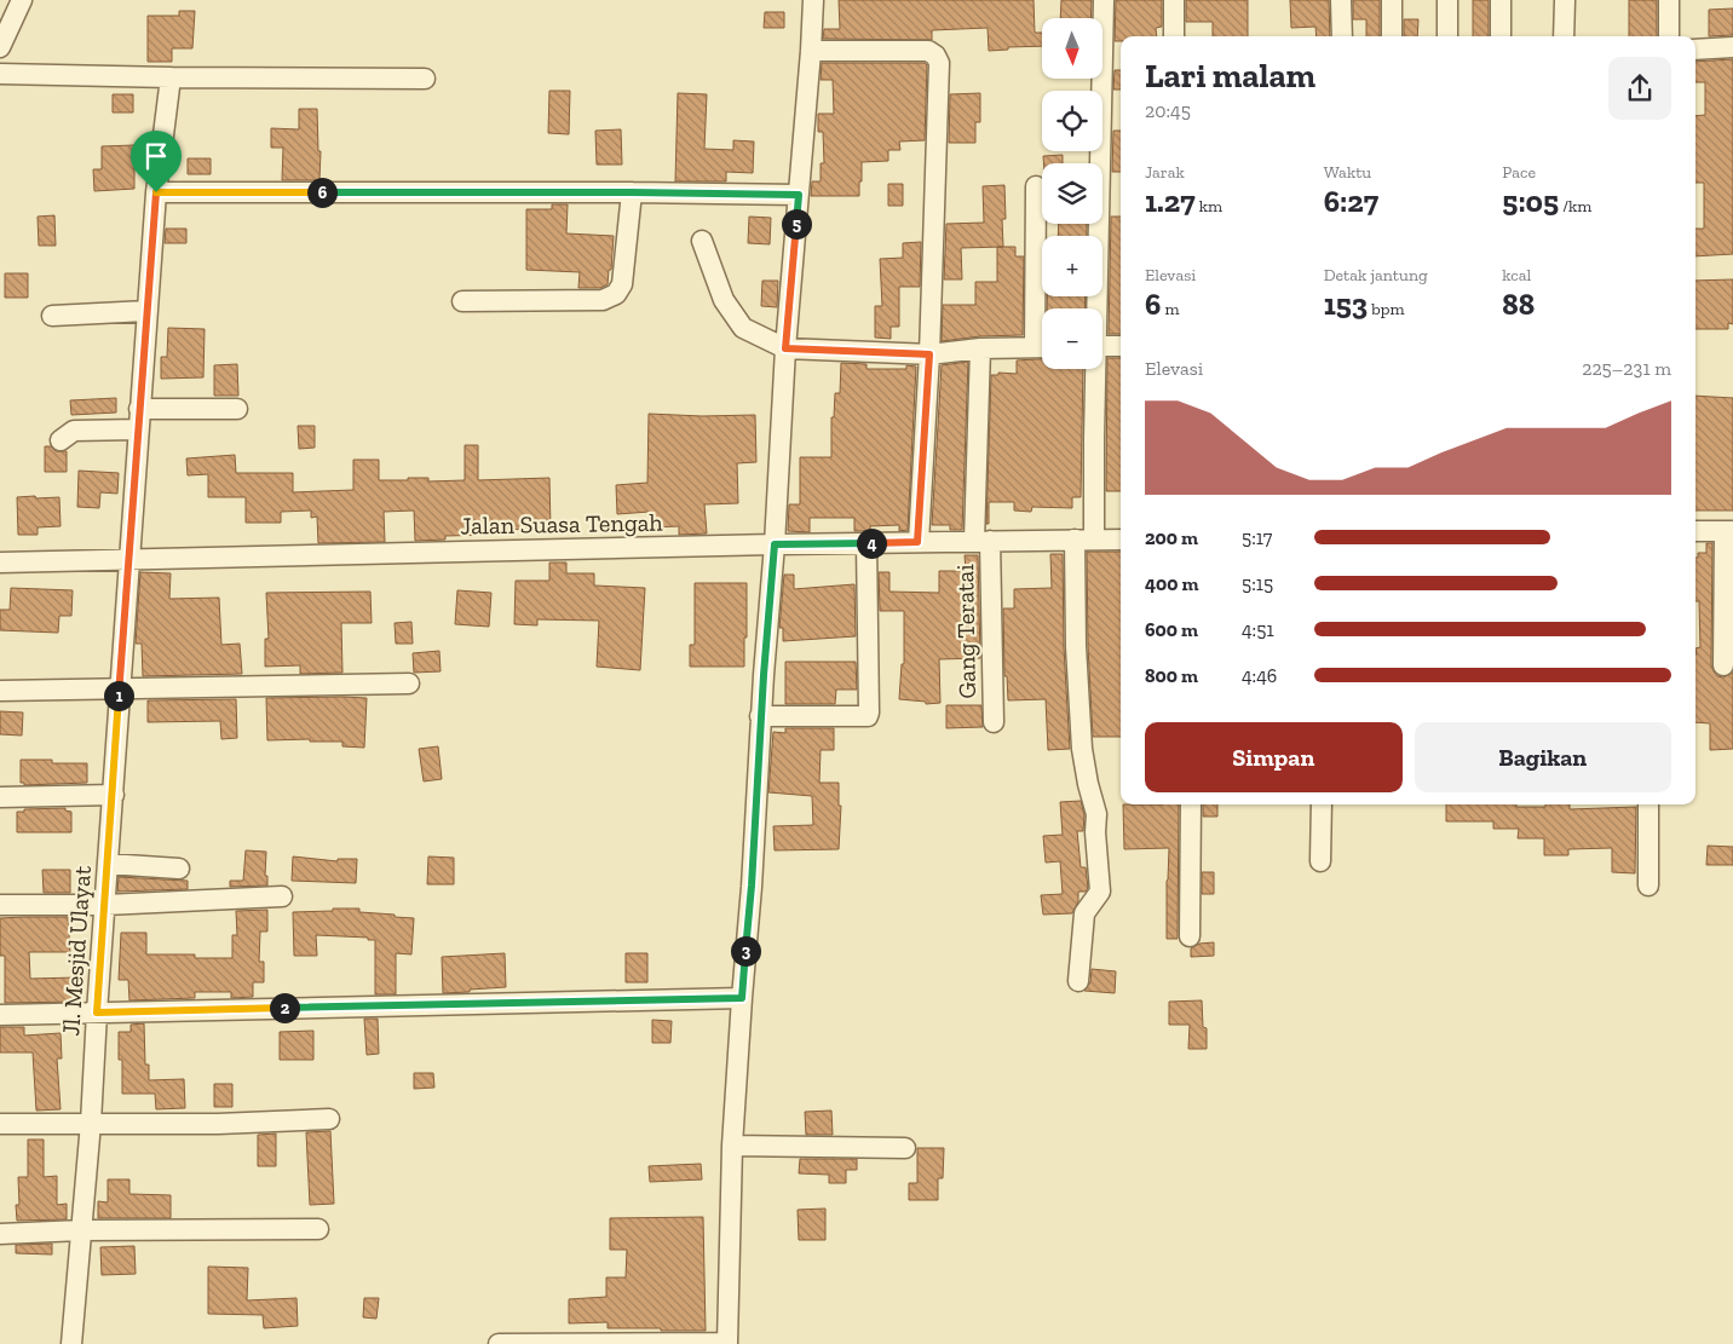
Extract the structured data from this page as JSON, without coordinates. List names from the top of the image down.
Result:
{
  "streets": {
    "street": ["Jalan Suasa Tengah", "Gang Teratai", "Jl. Mesjid Ulayat"]
  },
  "crossings": [
    ["Jalan Suasa Tengah", "Gang Teratai"],
    ["Jalan Suasa Tengah", "Jl. Mesjid Ulayat"]
  ],
  "north": "bottom",
  "page": {
    "map_buttons": ["+", "−"],
    "heading": ["Lari malam", "20:45"],
    "stats": [
      ["Jarak", "1.27 km"],
      ["Waktu", "6:27"],
      ["Pace", "5:05 /km"],
      ["Elevasi", "6 m"],
      ["Detak jantung", "153 bpm"],
      ["kcal", "88"]
    ],
    "pins": [
      "6",
      "5",
      "4",
      "1",
      "3",
      "2"
    ],
    "chart": ["Elevasi", "225–231 m"],
    "list": [
      {
        "name": "200 m",
        "note": "5:17"
      },
      {
        "name": "400 m",
        "note": "5:15"
      },
      {
        "name": "600 m",
        "note": "4:51"
      },
      {
        "name": "800 m",
        "note": "4:46"
      }
    ],
    "buttons": ["Simpan", "Bagikan"]
  }
}
